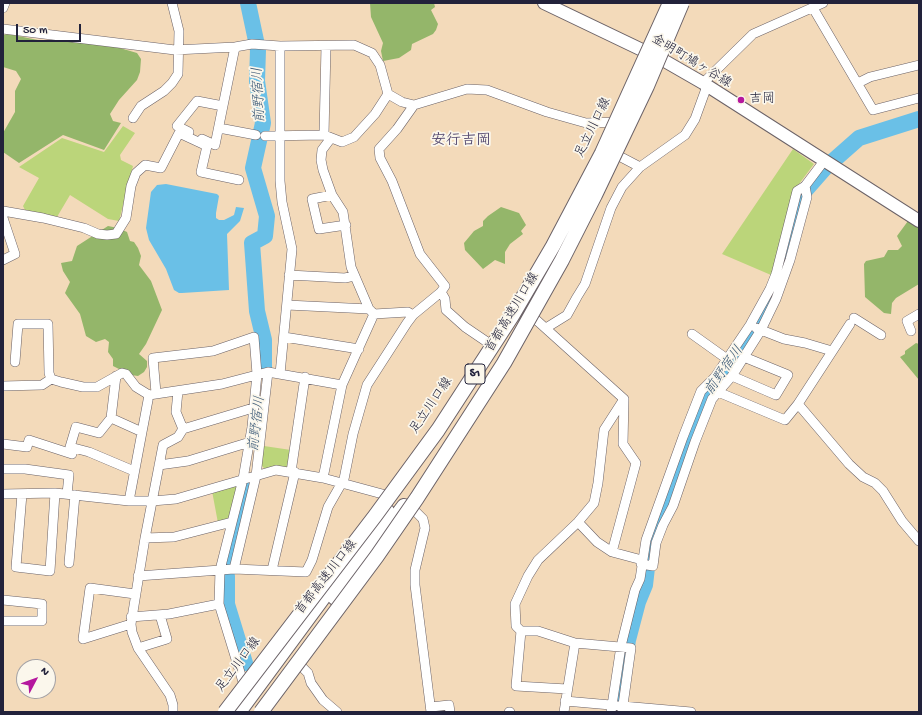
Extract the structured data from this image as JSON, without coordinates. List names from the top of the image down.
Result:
{
  "streets": {
    "highway": ["首都高速川口線", "S1"],
    "main road": ["金明町鳩ヶ谷線", "足立川口線"]
  },
  "crossings": [
    ["金明町鳩ヶ谷線", "足立川口線"]
  ],
  "districts": ["安行吉岡"],
  "water": ["前野宿川"],
  "places": ["吉岡"],
  "scale_bar": "50 m",
  "north": "top right"
}
